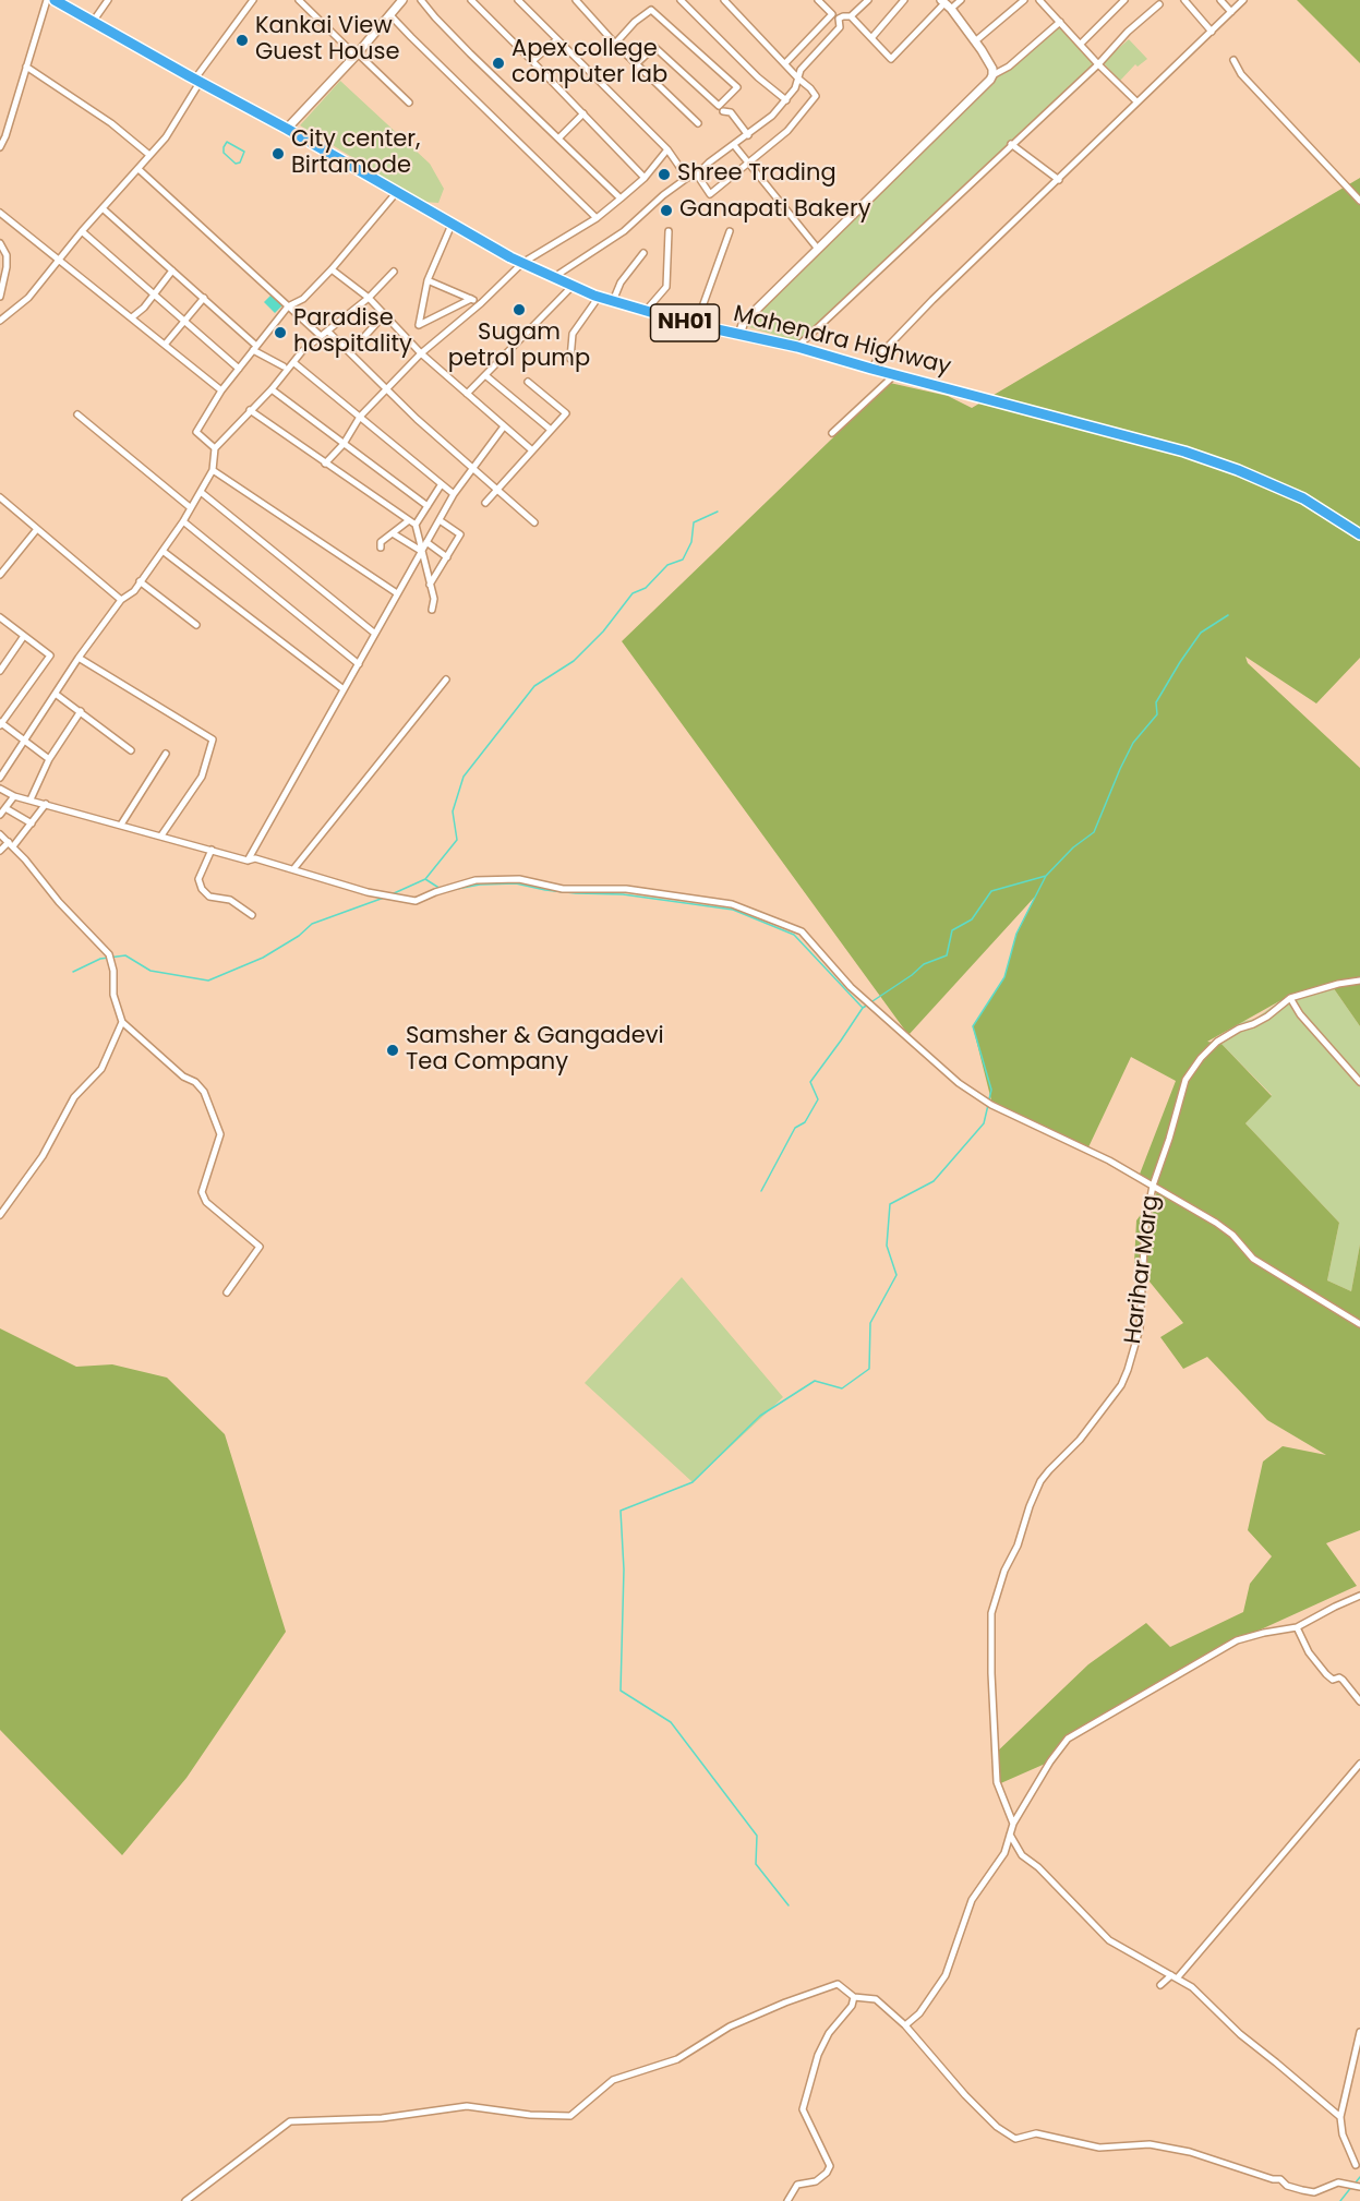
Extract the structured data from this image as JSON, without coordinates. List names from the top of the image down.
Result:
{
  "streets": {
    "highway": ["NH01", "Mahendra Highway"],
    "street": ["Harihar Marg"]
  },
  "places": [
    "Kankai View Guest House",
    "Apex college computer lab",
    "City center, Birtamode",
    "Shree Trading",
    "Ganapati Bakery",
    "Sugam petrol pump",
    "Paradise hospitality",
    "Samsher & Gangadevi Tea Company"
  ]
}
